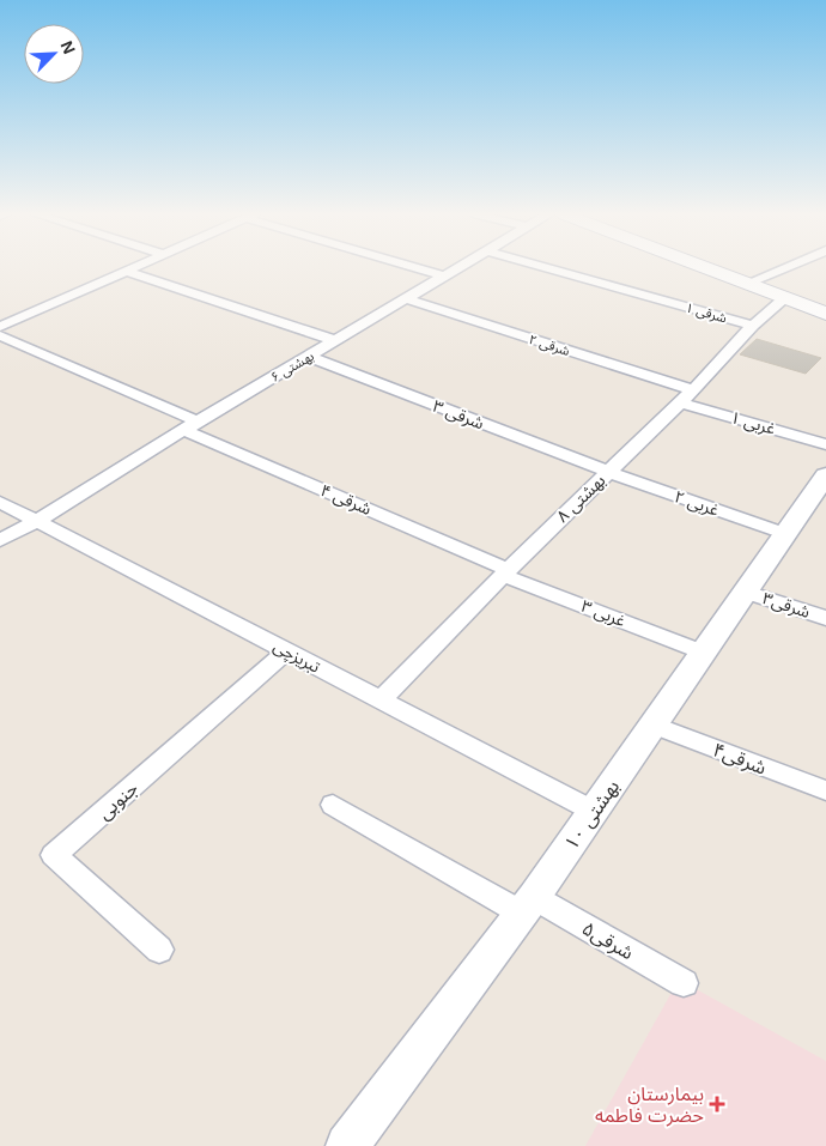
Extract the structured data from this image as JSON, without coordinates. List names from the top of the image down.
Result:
{
  "streets": {
    "street": [
      "شرقی ۱",
      "شرقی ۲",
      "بهشتی ۶",
      "شرقی ۳",
      "غربی ۱",
      "بهشتی ۸",
      "شرقی ۴",
      "غربی ۲",
      "شرقی۳",
      "غربی ۳",
      "تبریزچی",
      "شرقی۴",
      "جنوبی",
      "بهشتی ۱۰",
      "شرقی۵"
    ]
  },
  "crossings": [
    ["شرقی ۱", "بهشتی ۸"],
    ["شرقی ۲", "بهشتی ۶"],
    ["شرقی ۲", "غربی ۱"],
    ["شرقی ۲", "بهشتی ۸"],
    ["بهشتی ۶", "شرقی ۳"],
    ["بهشتی ۶", "شرقی ۴"],
    ["بهشتی ۶", "تبریزچی"],
    ["شرقی ۳", "بهشتی ۸"],
    ["شرقی ۳", "غربی ۲"],
    ["غربی ۱", "بهشتی ۸"],
    ["بهشتی ۸", "شرقی ۴"],
    ["بهشتی ۸", "غربی ۲"],
    ["بهشتی ۸", "غربی ۳"],
    ["بهشتی ۸", "تبریزچی"],
    ["شرقی ۴", "غربی ۳"],
    ["غربی ۲", "بهشتی ۱۰"],
    ["شرقی۳", "بهشتی ۱۰"],
    ["غربی ۳", "بهشتی ۱۰"],
    ["تبریزچی", "جنوبی"],
    ["تبریزچی", "بهشتی ۱۰"],
    ["شرقی۴", "بهشتی ۱۰"],
    ["بهشتی ۱۰", "شرقی۵"]
  ],
  "places": {
    "health": ["بیمارستان حضرت فاطمه"]
  },
  "north": "top right"
}
